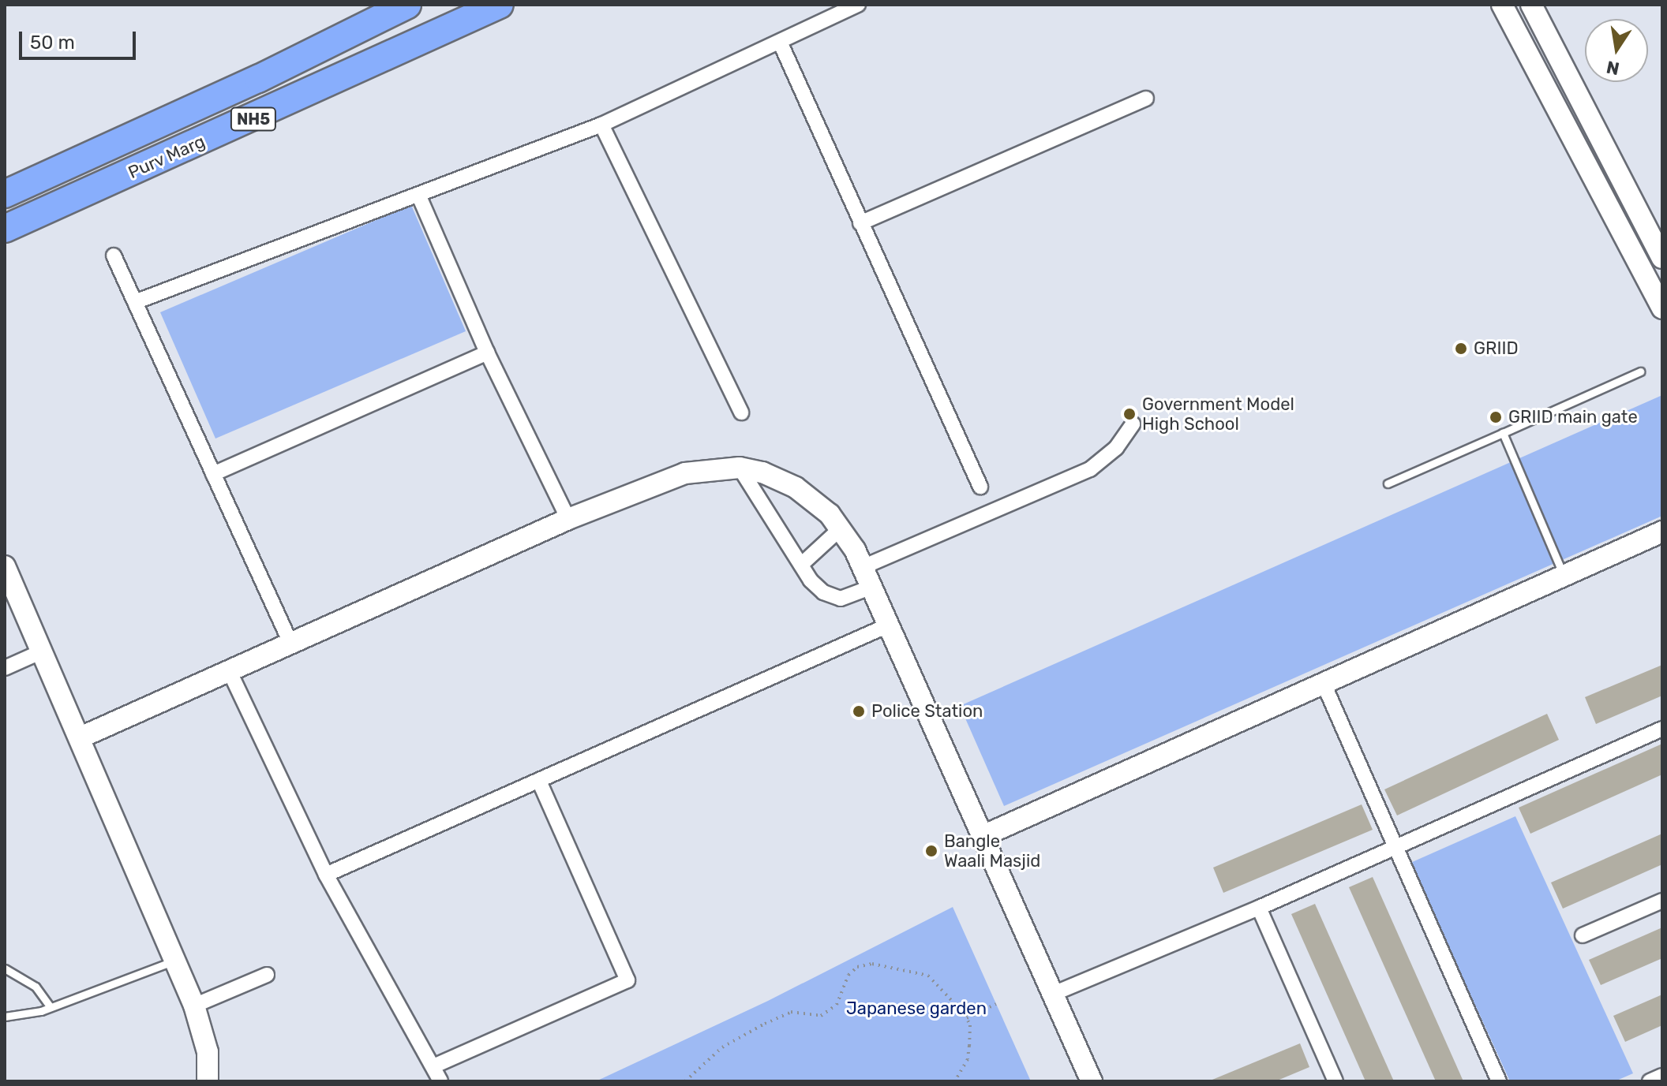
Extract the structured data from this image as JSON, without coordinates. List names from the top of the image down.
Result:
{
  "streets": {
    "highway": ["NH5", "Purv Marg"]
  },
  "parks": ["Japanese garden"],
  "places": [
    "GRIID",
    "Government Model High School",
    "GRIID main gate",
    "Police Station",
    "Bangle Waali Masjid"
  ],
  "scale_bar": "50 m",
  "north": "bottom"
}
